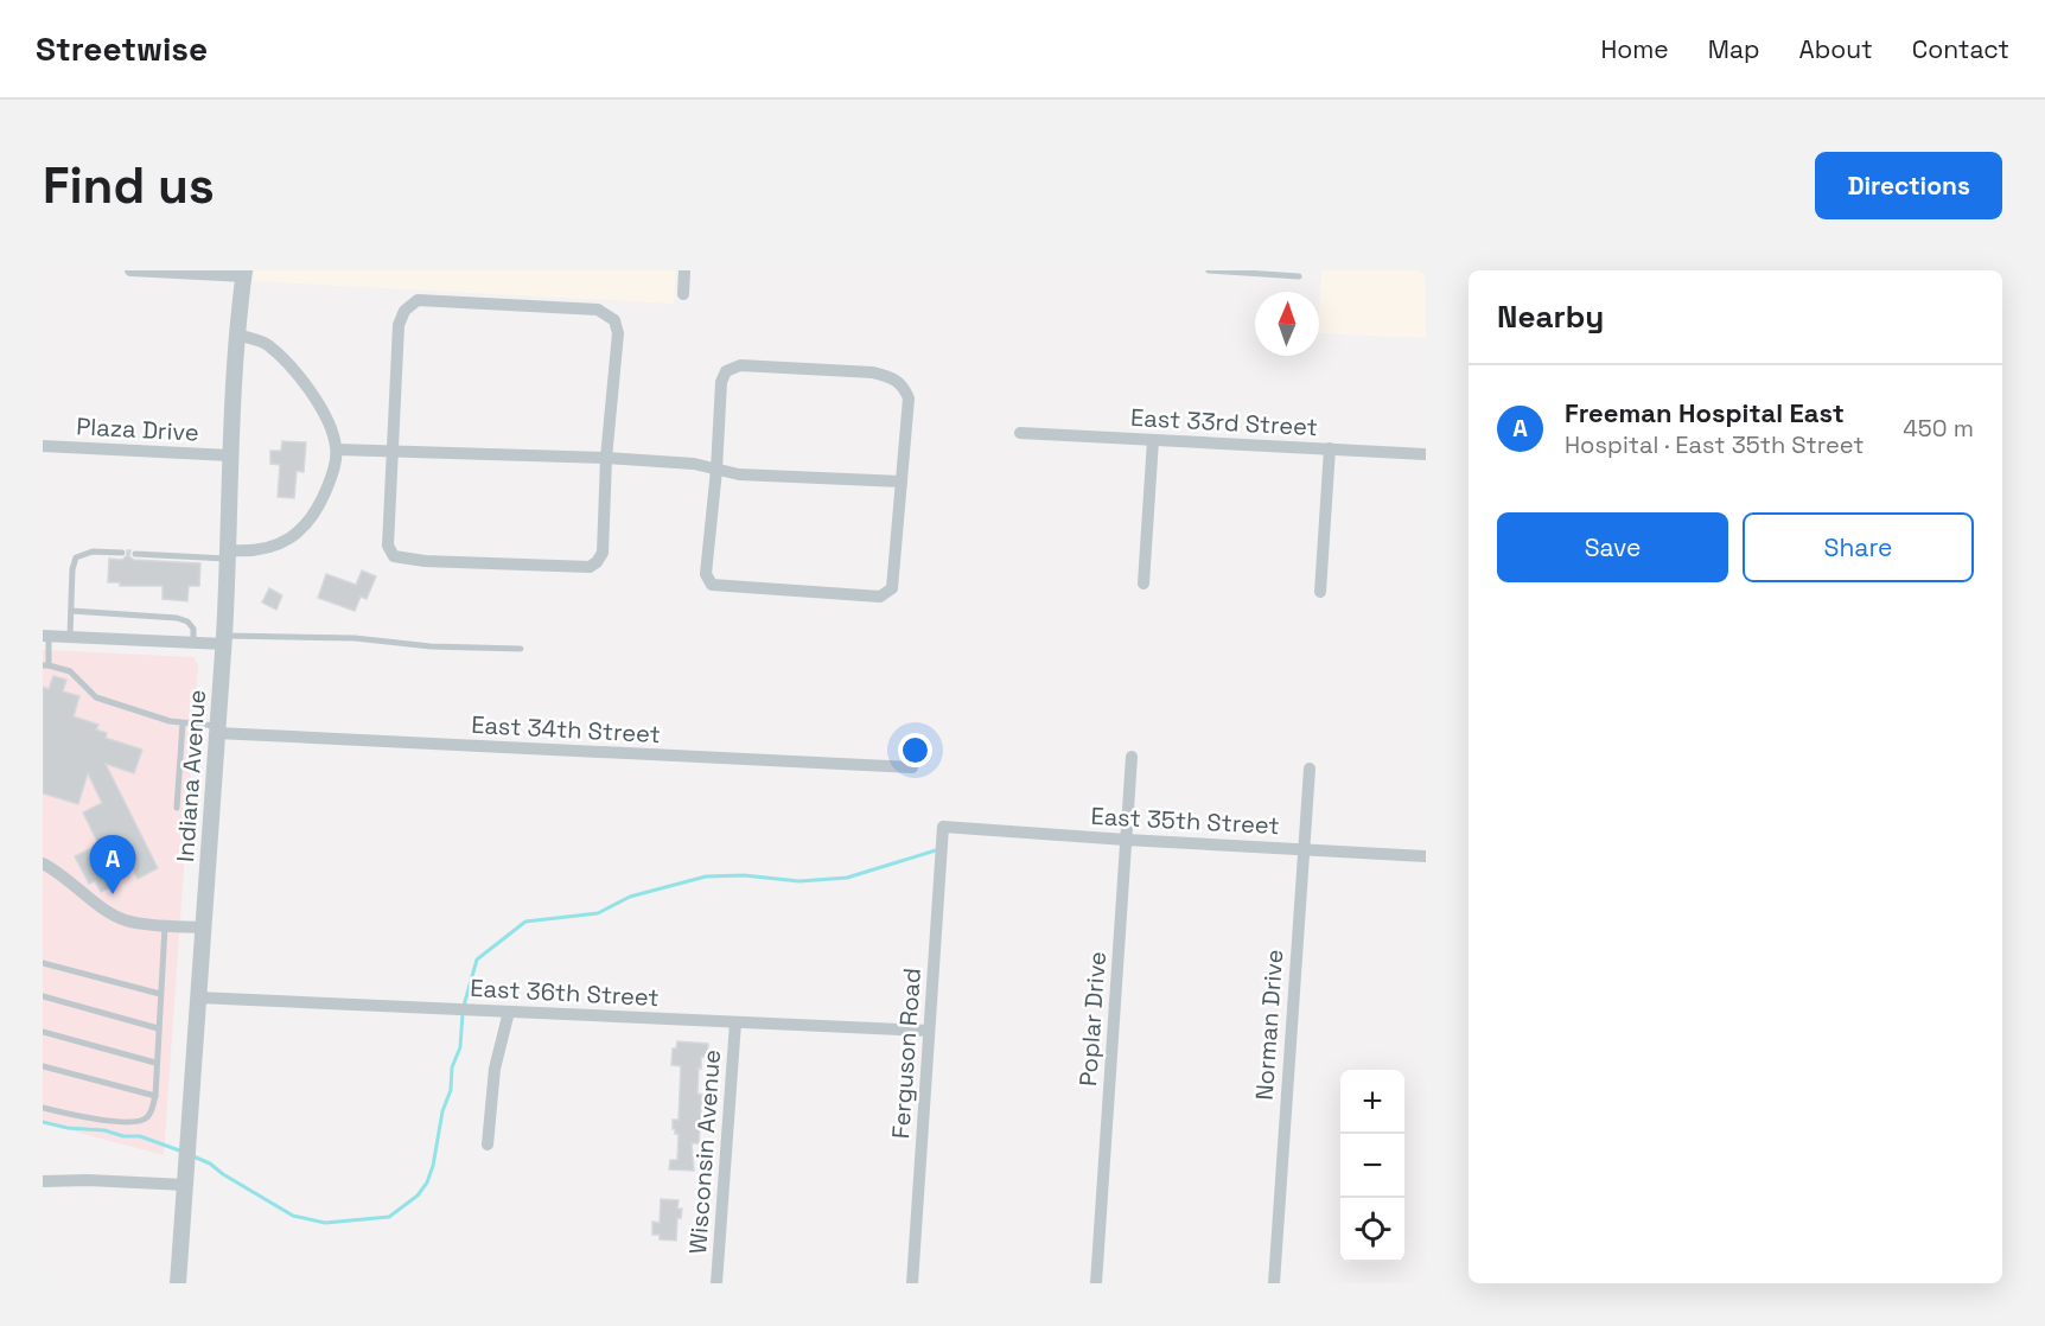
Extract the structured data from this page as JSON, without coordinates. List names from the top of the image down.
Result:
{
  "streets": {
    "street": [
      "East 33rd Street",
      "Plaza Drive",
      "East 34th Street",
      "Indiana Avenue",
      "East 35th Street",
      "East 36th Street",
      "Poplar Drive",
      "Norman Drive",
      "Ferguson Road",
      "Wisconsin Avenue"
    ]
  },
  "crossings": [
    ["Plaza Drive", "Indiana Avenue"],
    ["East 34th Street", "Indiana Avenue"],
    ["Indiana Avenue", "East 36th Street"],
    ["East 35th Street", "Poplar Drive"],
    ["East 35th Street", "Norman Drive"],
    ["East 35th Street", "Ferguson Road"],
    ["East 36th Street", "Ferguson Road"],
    ["East 36th Street", "Wisconsin Avenue"]
  ],
  "north": "top",
  "page": {
    "header": "Streetwise",
    "nav": [
      "Home",
      "Map",
      "About",
      "Contact"
    ],
    "buttons": [
      "Directions",
      ["Save", "Share"]
    ],
    "title": "Find us",
    "heading": "Nearby",
    "list": [
      {
        "mark": "A",
        "name": "Freeman Hospital East",
        "note": "Hospital · East 35th Street",
        "value": "450 m"
      }
    ],
    "pins": "A",
    "map_buttons": ["+", "−"]
  }
}
